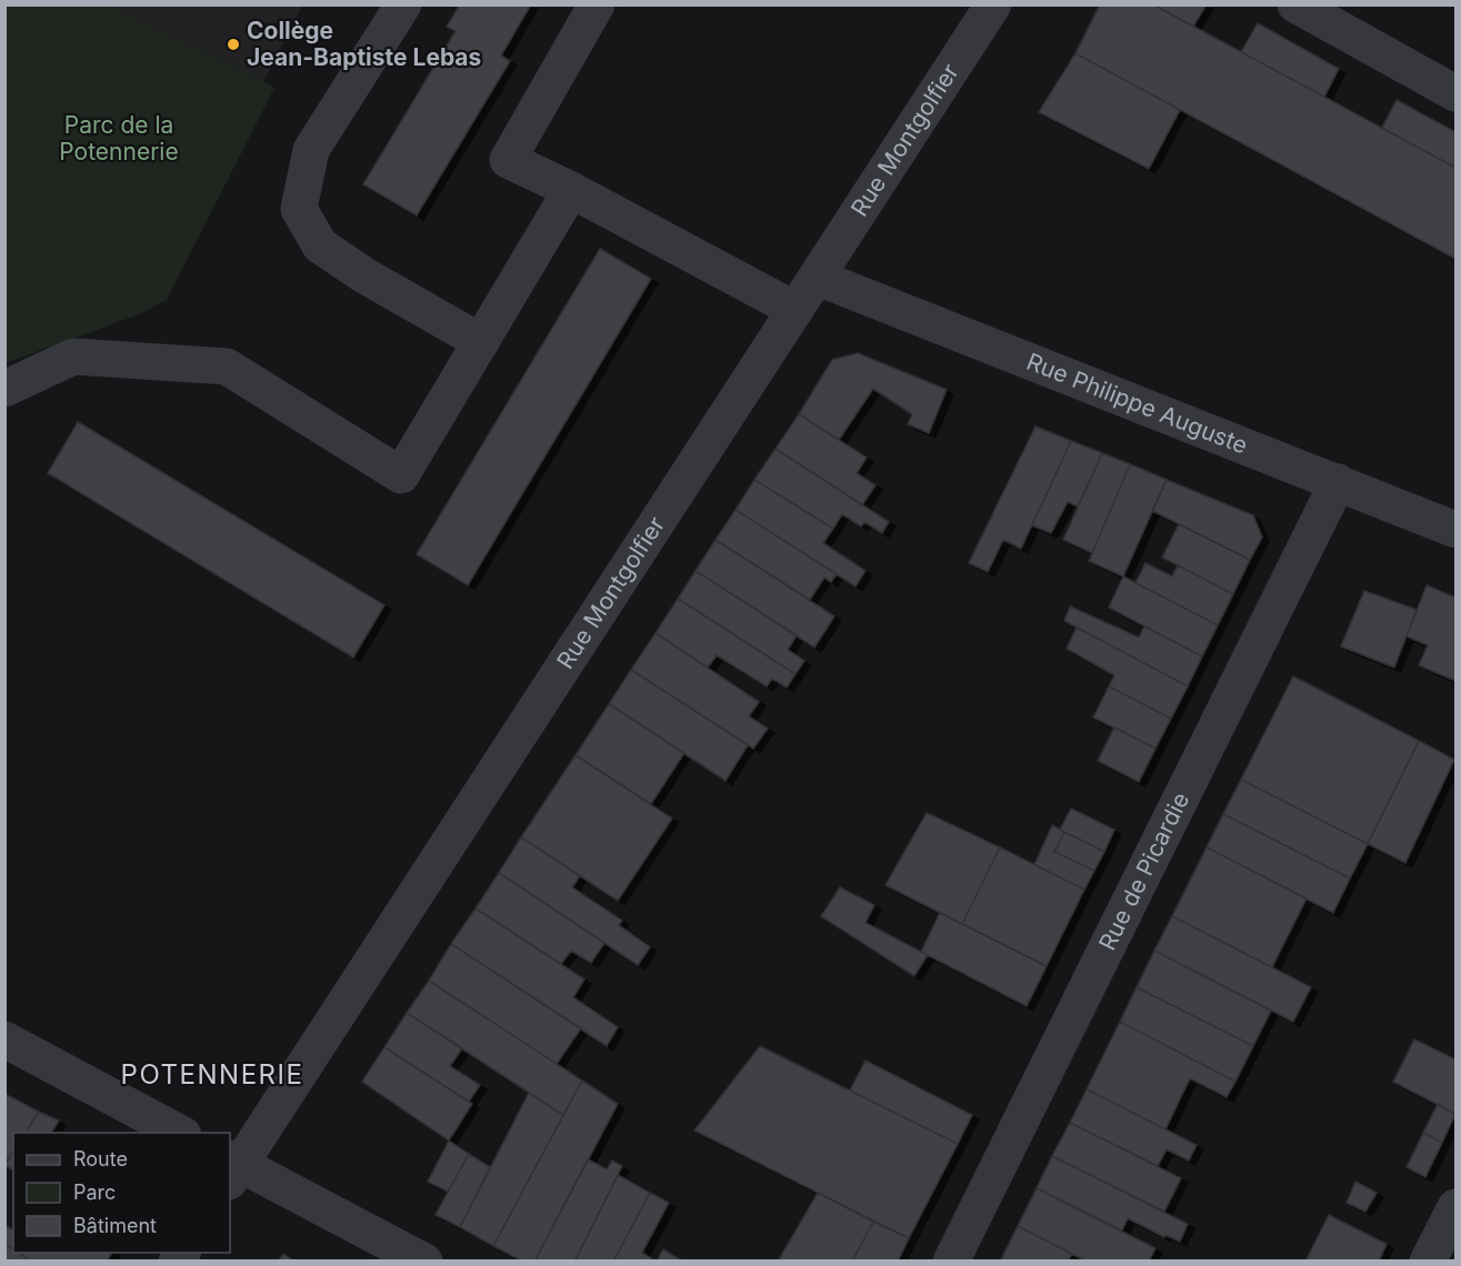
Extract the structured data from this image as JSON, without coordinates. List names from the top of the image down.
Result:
{
  "streets": {
    "street": ["Rue Montgolfier", "Rue Philippe Auguste", "Rue de Picardie"]
  },
  "crossings": [
    ["Rue Montgolfier", "Rue Philippe Auguste"],
    ["Rue Philippe Auguste", "Rue de Picardie"]
  ],
  "districts": ["POTENNERIE"],
  "parks": ["Parc de la Potennerie"],
  "places": ["Collège Jean-Baptiste Lebas"],
  "legend": ["Route", "Parc", "Bâtiment"]
}
